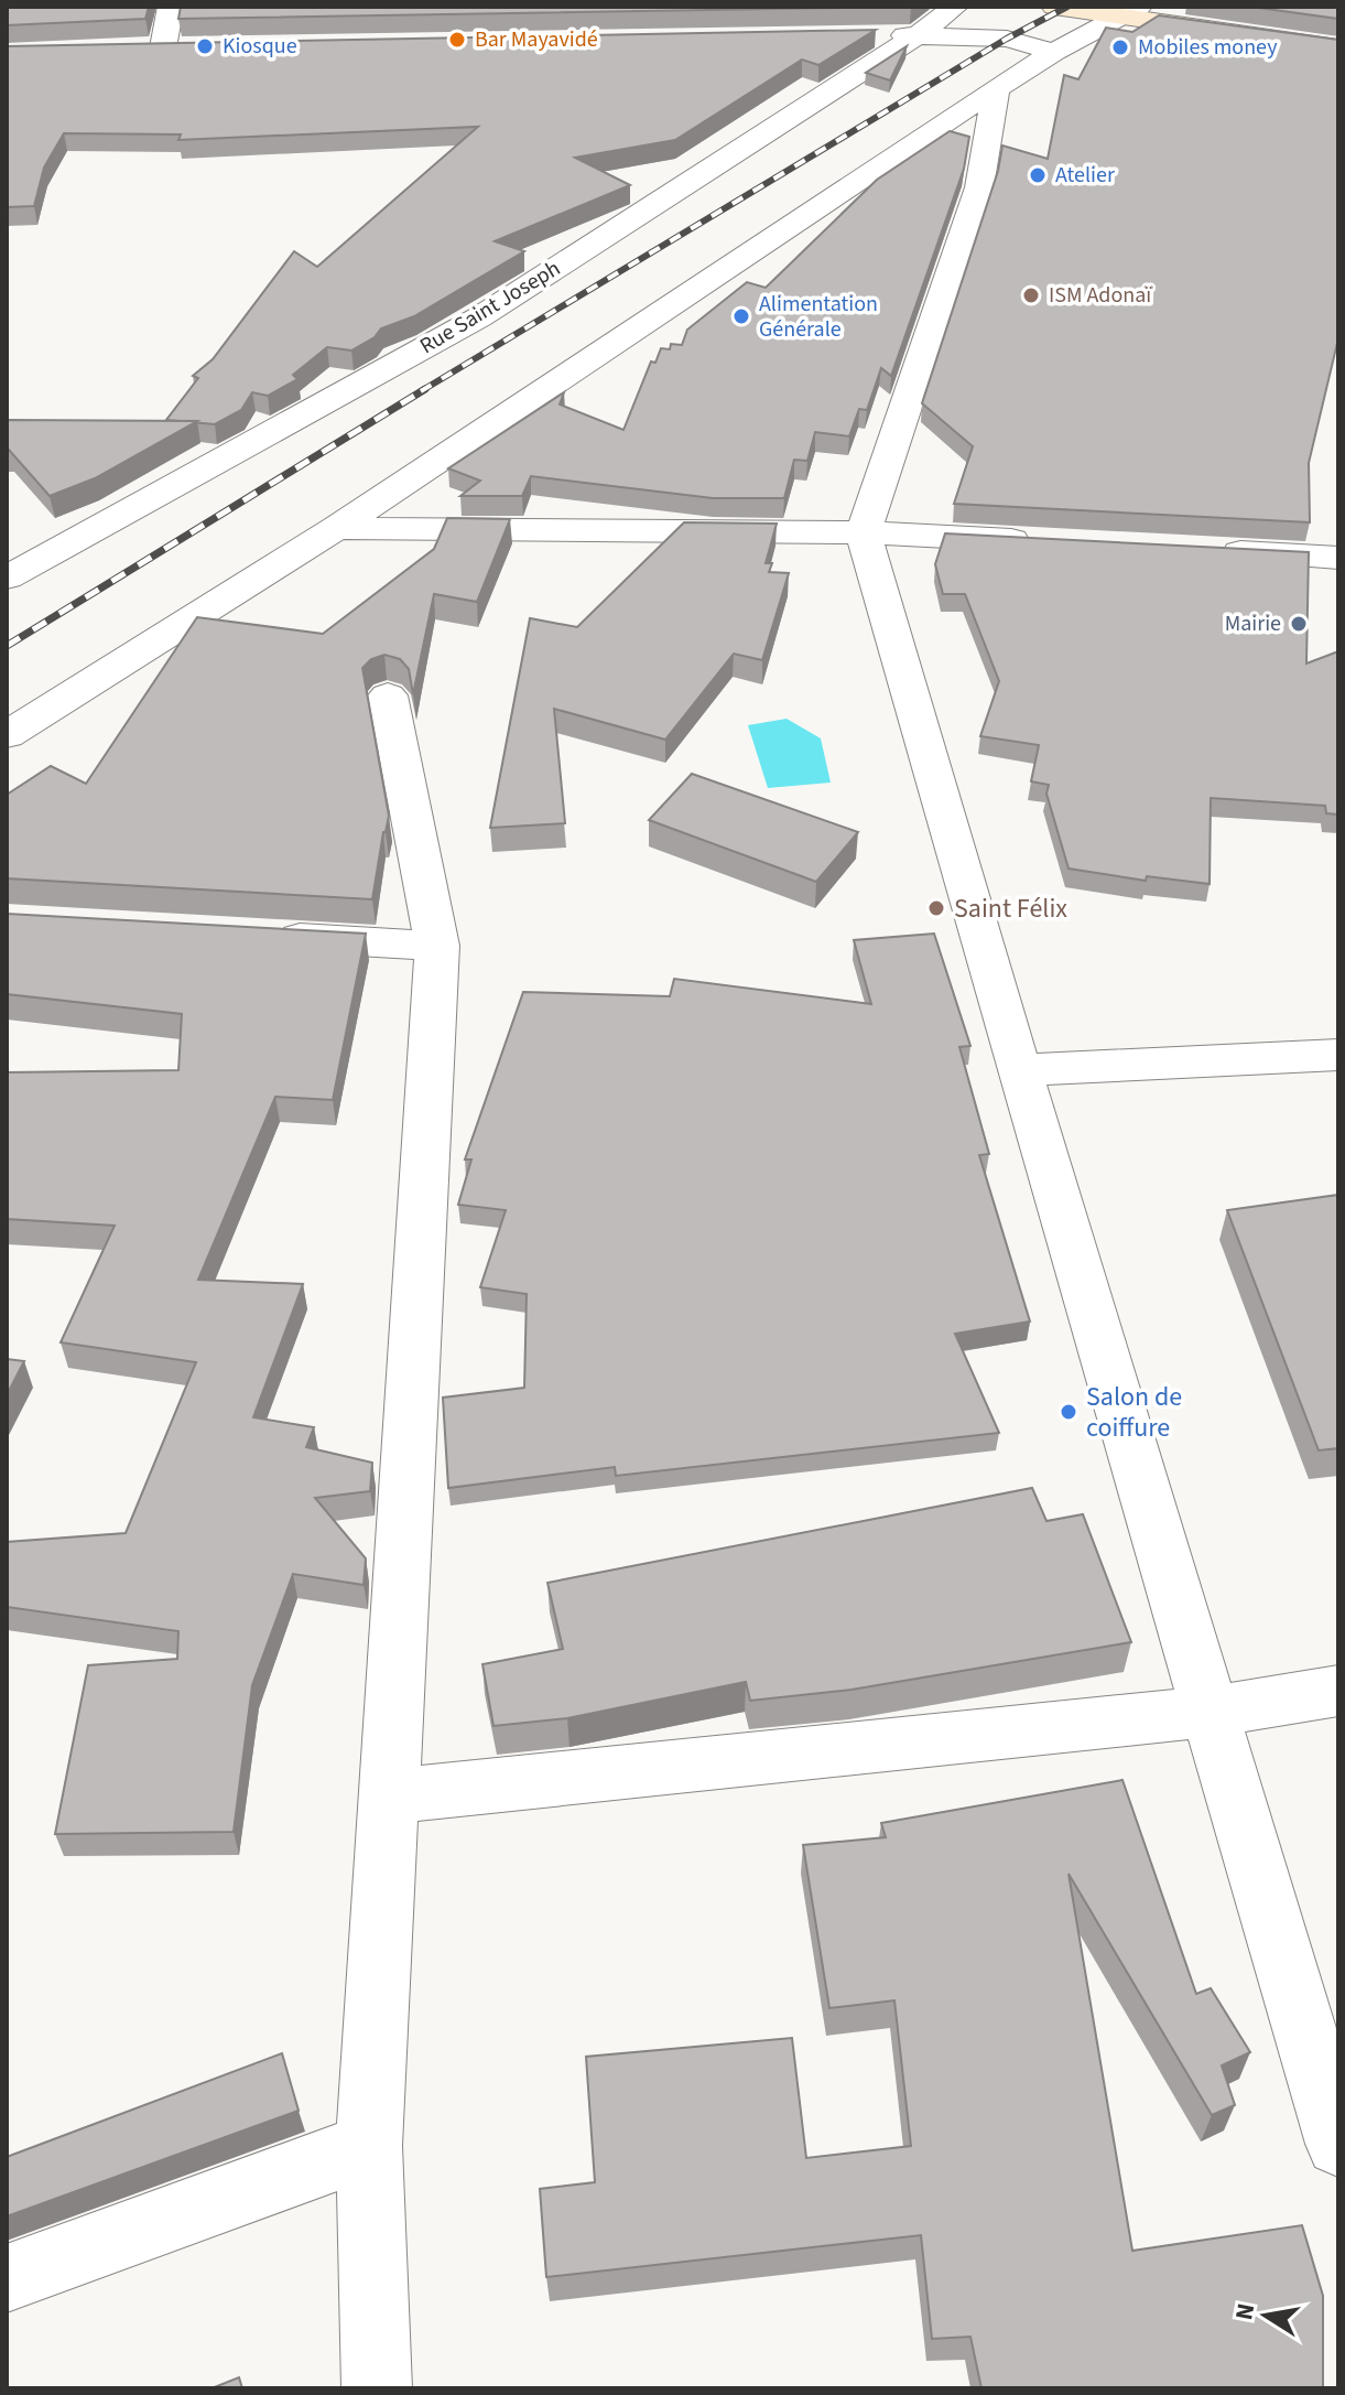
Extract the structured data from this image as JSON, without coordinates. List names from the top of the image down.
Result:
{
  "streets": {
    "street": ["Rue Saint Joseph"]
  },
  "places": [
    "Bar Mayavidé",
    "Kiosque",
    "Mobiles money",
    "Atelier",
    "ISM Adonaï",
    "Alimentation Générale",
    "Mairie",
    "Saint Félix",
    "Salon de coiffure"
  ],
  "north": "left"
}
